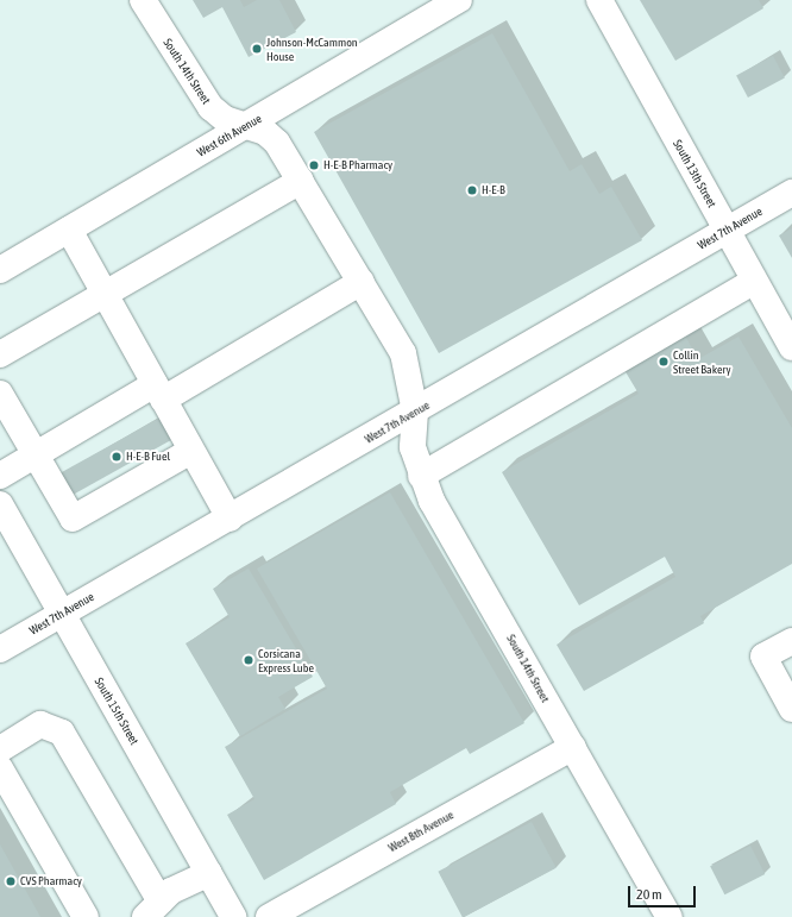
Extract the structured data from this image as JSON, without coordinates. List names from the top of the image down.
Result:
{
  "streets": {
    "street": [
      "South 14th Street",
      "West 6th Avenue",
      "South 13th Street",
      "West 7th Avenue",
      "South 15th Street",
      "West 8th Avenue"
    ]
  },
  "crossings": [
    ["South 14th Street", "West 6th Avenue"],
    ["South 14th Street", "West 7th Avenue"],
    ["South 14th Street", "West 8th Avenue"],
    ["South 13th Street", "West 7th Avenue"],
    ["West 7th Avenue", "South 15th Street"]
  ],
  "places": [
    "Johnson-McCammon House",
    "H-E-B Pharmacy",
    "H-E-B",
    "Collin Street Bakery",
    "H-E-B Fuel",
    "Corsicana Express Lube",
    "CVS Pharmacy"
  ],
  "scale_bar": "20 m"
}
